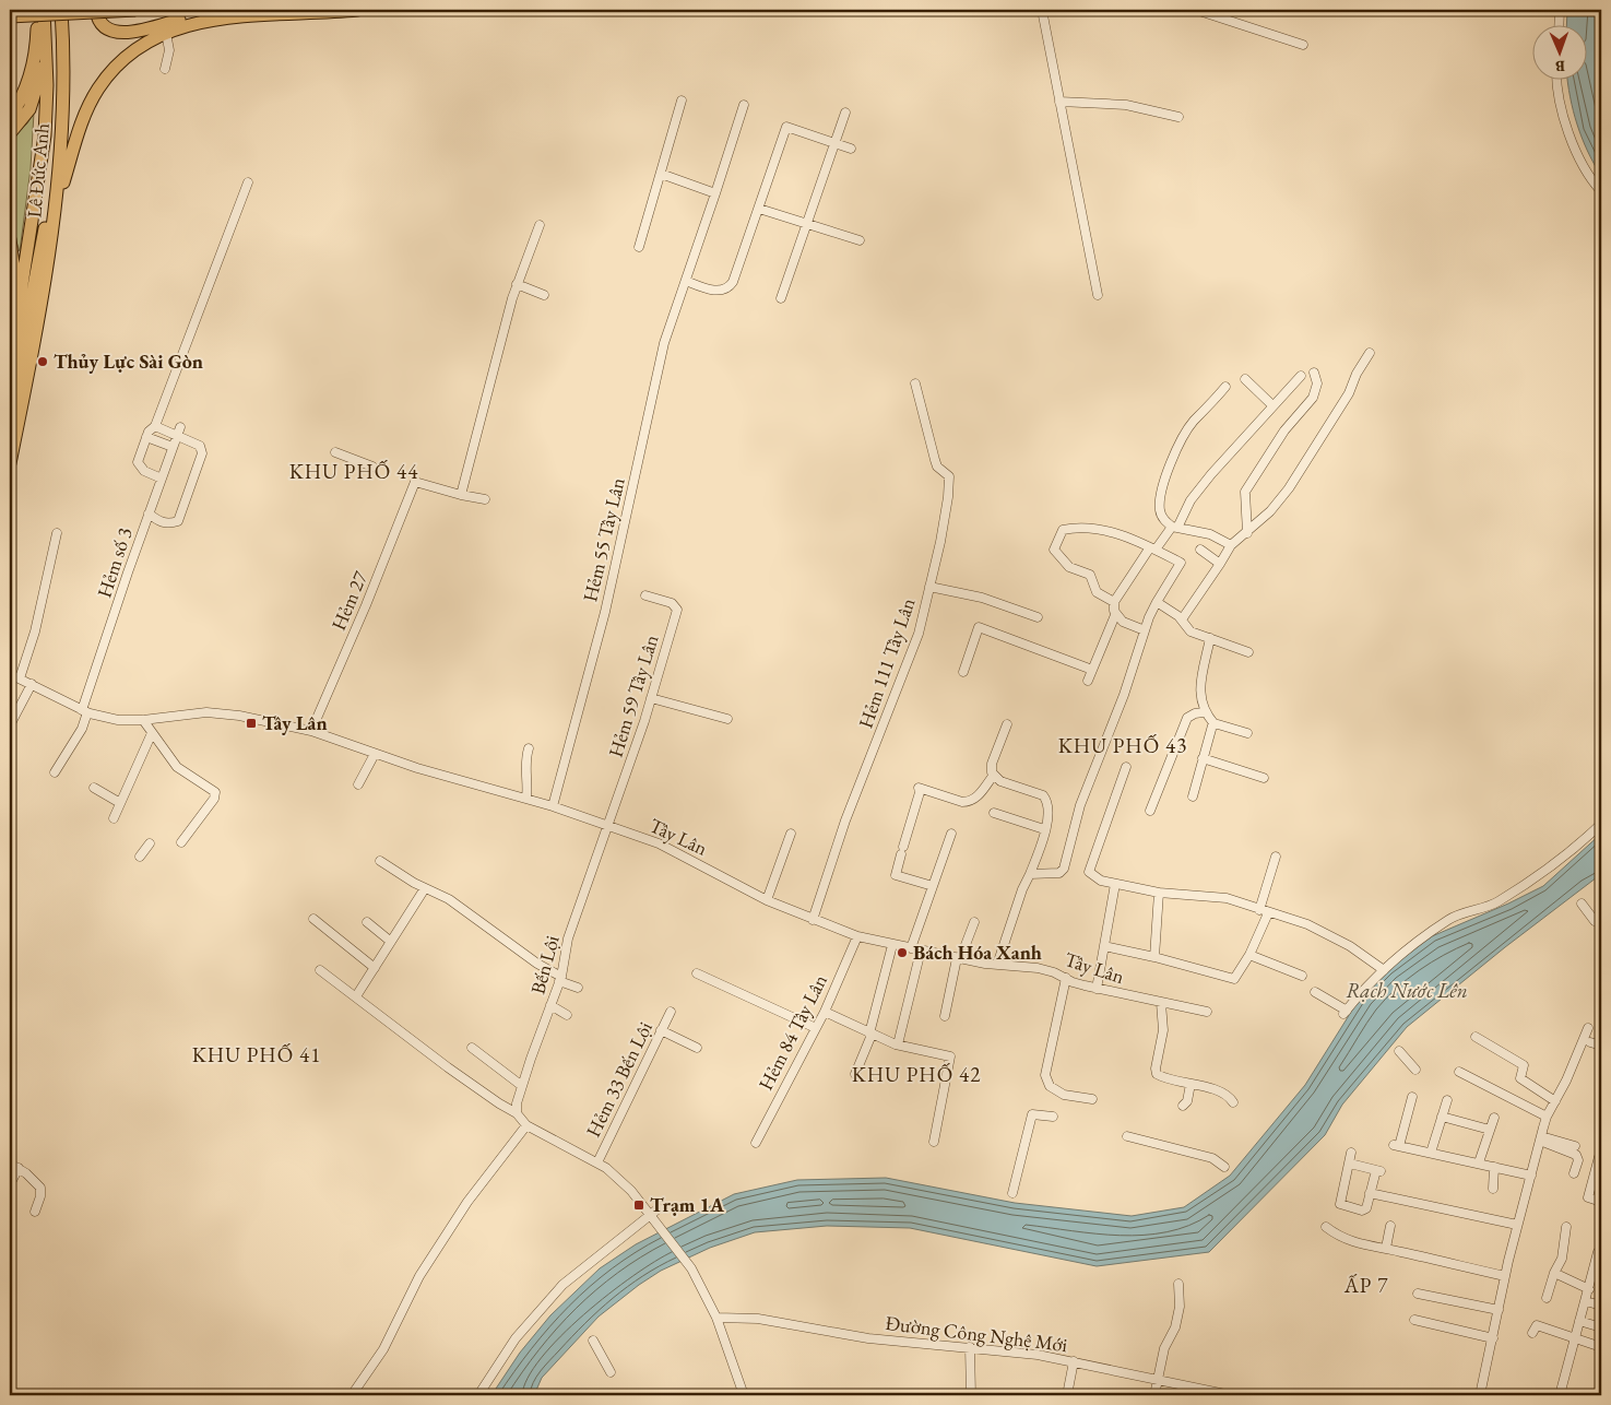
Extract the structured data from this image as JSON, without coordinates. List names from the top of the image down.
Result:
{
  "streets": {
    "highway": ["Lê Đức Anh"],
    "street": [
      "Hẻm 55 Tây Lân",
      "Hẻm số 3",
      "Hẻm 27",
      "Hẻm 111 Tây Lân",
      "Hẻm 59 Tây Lân",
      "Tây Lân",
      "Bến Lội",
      "Hẻm 84 Tây Lân",
      "Hẻm 33 Bến Lội",
      "Đường Công Nghệ Mới"
    ]
  },
  "crossings": [
    ["Hẻm 55 Tây Lân", "Tây Lân"],
    ["Hẻm số 3", "Tây Lân"],
    ["Hẻm 27", "Tây Lân"],
    ["Hẻm 111 Tây Lân", "Tây Lân"],
    ["Hẻm 59 Tây Lân", "Tây Lân"],
    ["Hẻm 59 Tây Lân", "Bến Lội"],
    ["Tây Lân", "Bến Lội"],
    ["Tây Lân", "Hẻm 84 Tây Lân"]
  ],
  "districts": [
    "KHU PHỐ 44",
    "KHU PHỐ 43",
    "KHU PHỐ 41",
    "KHU PHỐ 42",
    "ẤP 7"
  ],
  "water": ["Rạch Nước Lên"],
  "places": {
    "other": ["Thủy Lực Sài Gòn", "Bách Hóa Xanh"],
    "transit": ["Tây Lân", "Trạm 1A"]
  },
  "north": "bottom"
}
